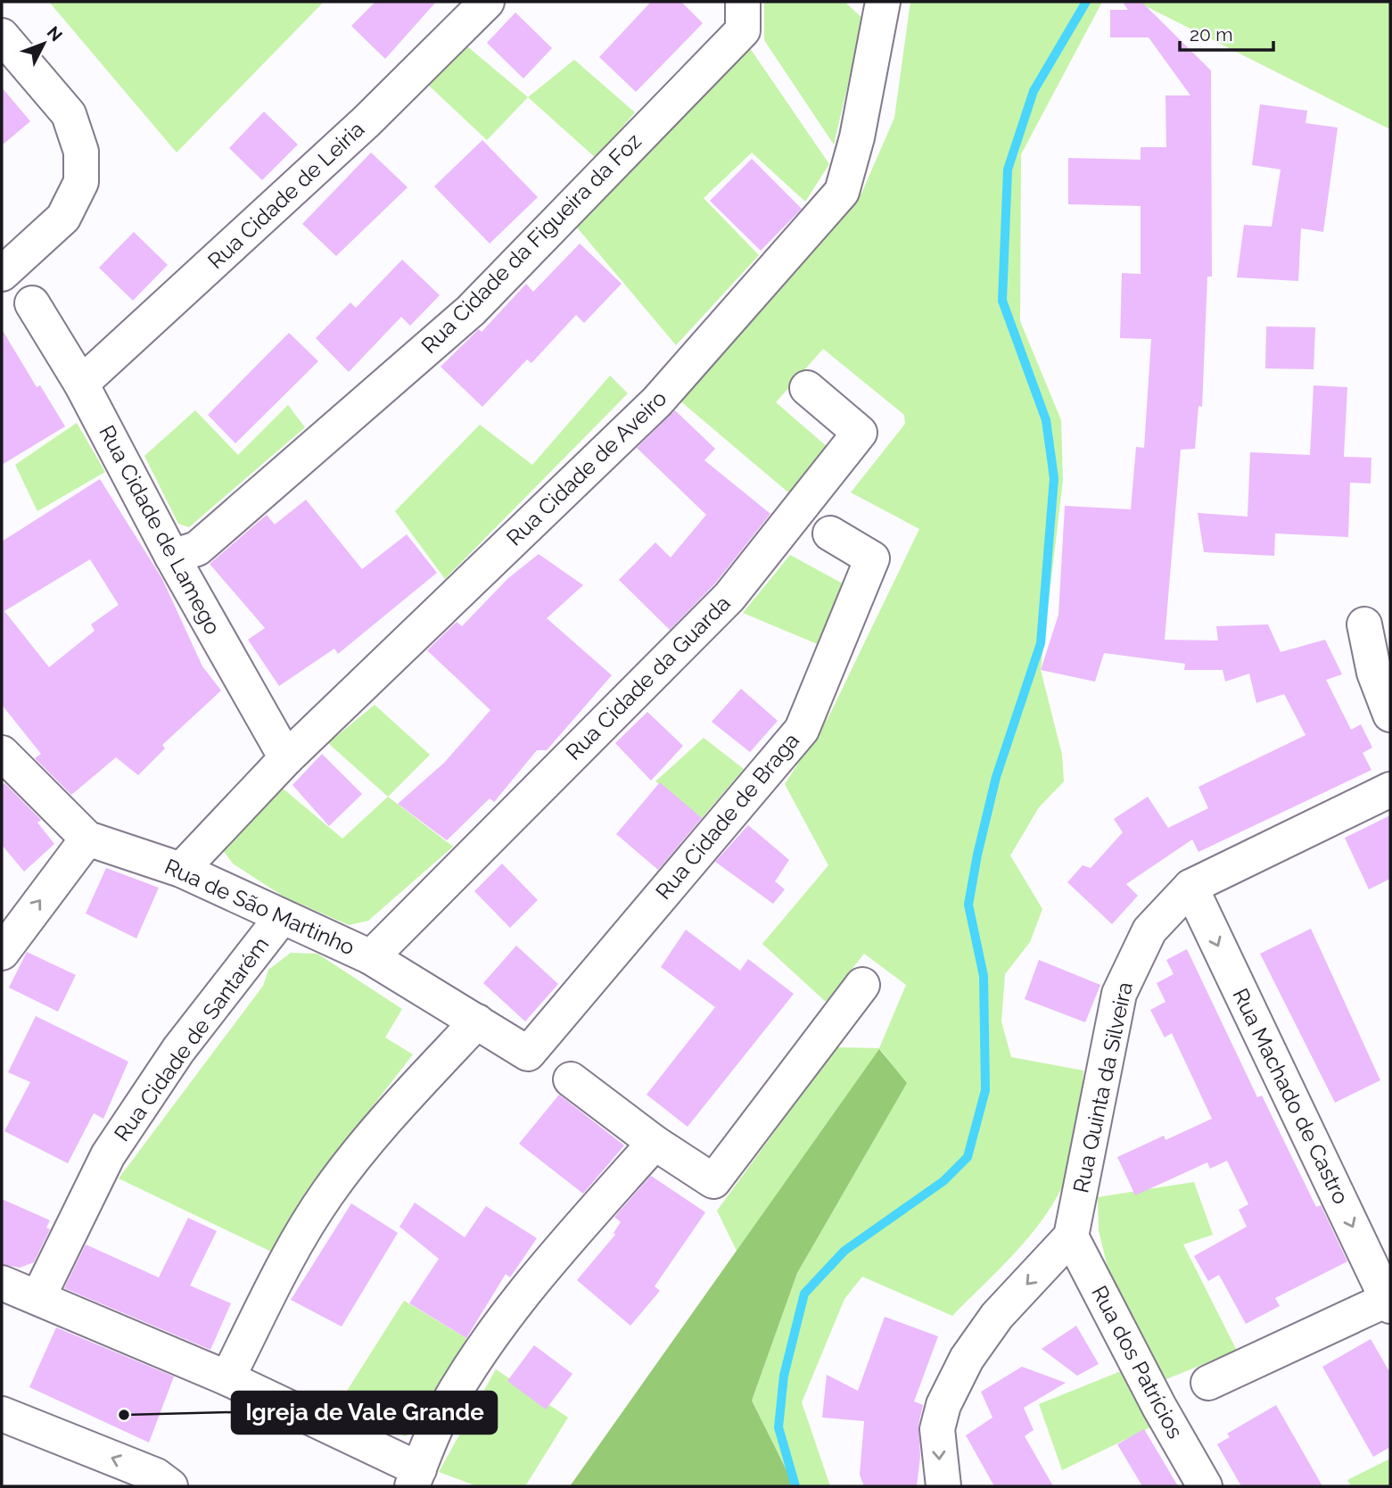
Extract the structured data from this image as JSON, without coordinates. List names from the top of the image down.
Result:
{
  "streets": {
    "street": [
      "Rua Cidade de Leiria",
      "Rua Cidade da Figueira da Foz",
      "Rua Cidade de Aveiro",
      "Rua Cidade de Lamego",
      "Rua Cidade da Guarda",
      "Rua Cidade de Braga",
      "Rua de São Martinho",
      "Rua Cidade de Santarém",
      "Rua Quinta da Silveira",
      "Rua Machado de Castro",
      "Rua dos Patrícios"
    ]
  },
  "crossings": [
    ["Rua Cidade de Leiria", "Rua Cidade de Lamego"],
    ["Rua Cidade da Figueira da Foz", "Rua Cidade de Lamego"],
    ["Rua Cidade de Aveiro", "Rua Cidade de Lamego"],
    ["Rua Cidade de Aveiro", "Rua de São Martinho"],
    ["Rua Cidade da Guarda", "Rua de São Martinho"],
    ["Rua Cidade de Braga", "Rua de São Martinho"],
    ["Rua de São Martinho", "Rua Cidade de Santarém"],
    ["Rua Quinta da Silveira", "Rua Machado de Castro"],
    ["Rua Quinta da Silveira", "Rua dos Patrícios"]
  ],
  "one_way": ["Rua Machado de Castro"],
  "places": ["Igreja de Vale Grande"],
  "scale_bar": "20 m",
  "north": "top right"
}
